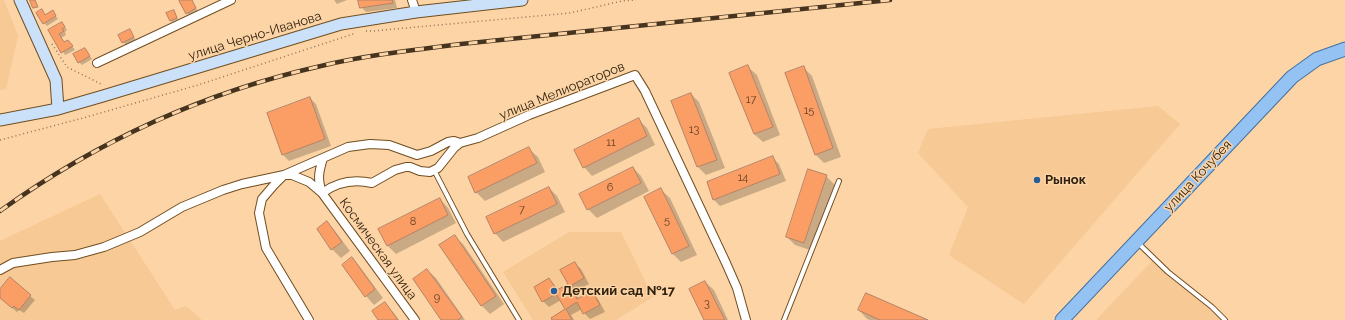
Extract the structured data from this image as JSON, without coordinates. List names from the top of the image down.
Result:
{
  "streets": {
    "main road": ["улица Черно-Иванова", "улица Кочубея"],
    "street": ["улица Мелиораторов", "Космическая улица"]
  },
  "places": ["Рынок", "Детский сад №17"],
  "house_numbers": [
    "17",
    "15",
    "13",
    "11",
    "14",
    "6",
    "7",
    "5",
    "8",
    "9",
    "3"
  ]
}
